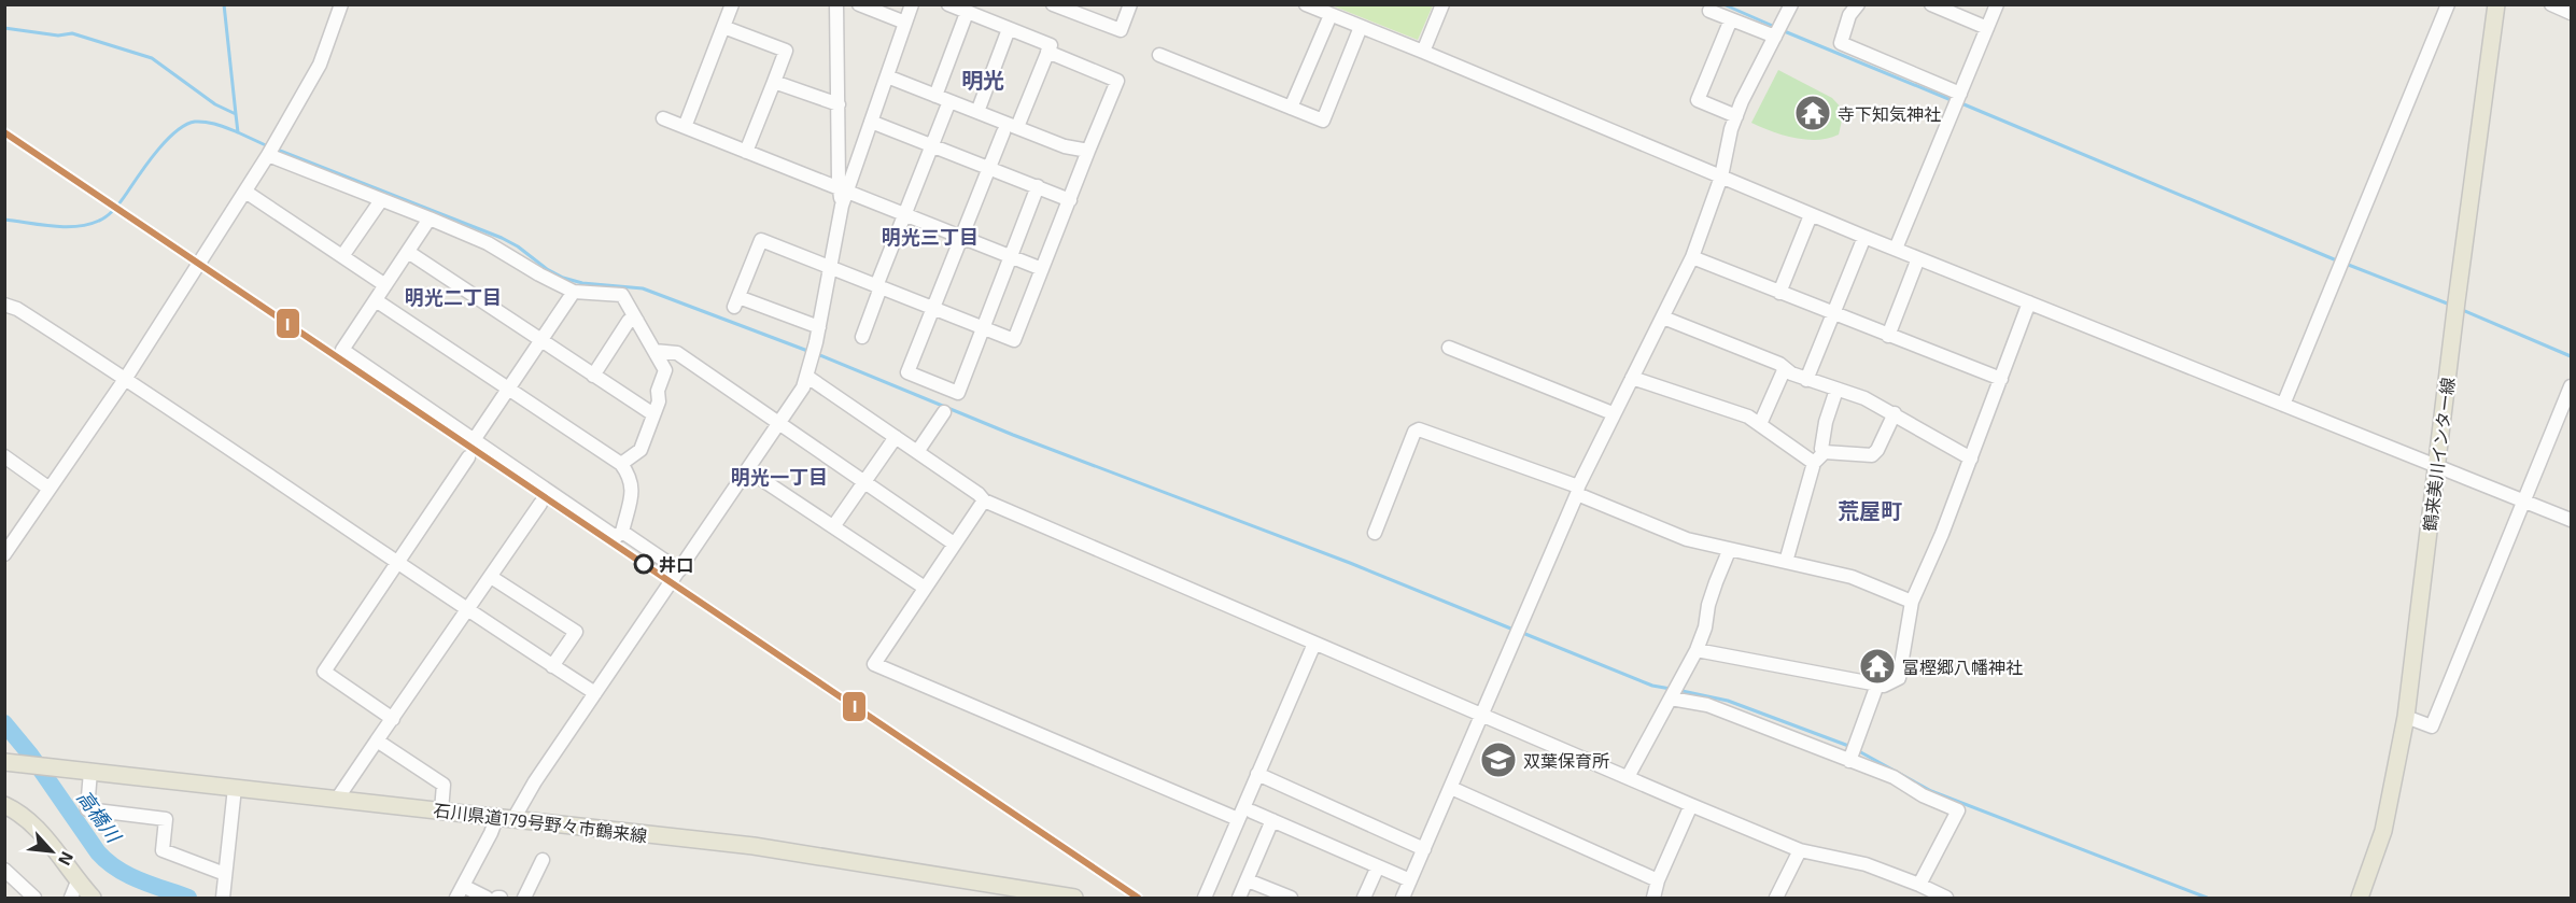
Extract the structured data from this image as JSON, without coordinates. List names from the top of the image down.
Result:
{
  "streets": {
    "main road": ["鶴来美川インター線", "石川県道179号野々市鶴来線"]
  },
  "districts": [
    "明光",
    "明光三丁目",
    "明光二丁目",
    "明光一丁目",
    "荒屋町"
  ],
  "water": ["高橋川"],
  "places": {
    "temple": ["寺下知気神社", "富樫郷八幡神社"],
    "other": ["井口"],
    "school or university": ["双葉保育所"]
  },
  "lines": ["transit line I"],
  "north": "bottom right"
}
